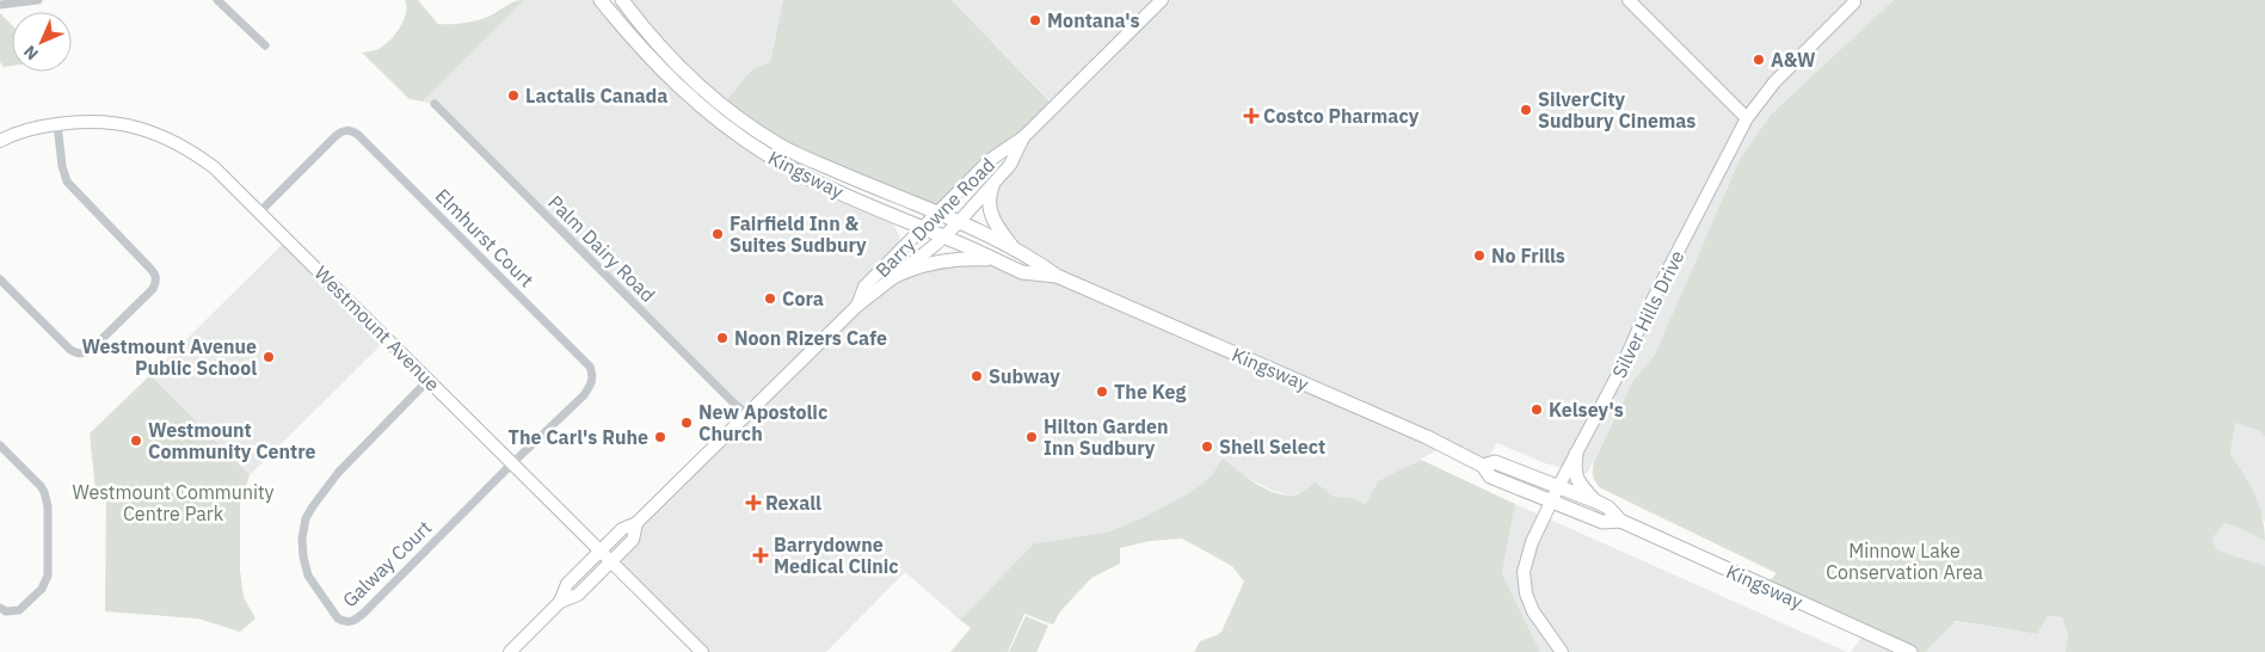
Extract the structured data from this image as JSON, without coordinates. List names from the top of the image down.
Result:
{
  "streets": {
    "main road": ["Kingsway"],
    "street": [
      "Barry Downe Road",
      "Elmhurst Court",
      "Palm Dairy Road",
      "Silver Hills Drive",
      "Westmount Avenue",
      "Galway Court"
    ]
  },
  "crossings": [
    ["Kingsway", "Barry Downe Road"],
    ["Kingsway", "Silver Hills Drive"],
    ["Barry Downe Road", "Palm Dairy Road"],
    ["Barry Downe Road", "Westmount Avenue"],
    ["Elmhurst Court", "Westmount Avenue"],
    ["Elmhurst Court", "Galway Court"],
    ["Westmount Avenue", "Galway Court"]
  ],
  "parks": ["Westmount Community Centre Park", "Minnow Lake Conservation Area"],
  "places": {
    "other": [
      "Montana's",
      "A&W",
      "Lactalis Canada",
      "SilverCity Sudbury Cinemas",
      "Fairfield Inn & Suites Sudbury",
      "No Frills",
      "Cora",
      "Noon Rizers Cafe",
      "Westmount Avenue Public School",
      "Subway",
      "The Keg",
      "Kelsey's",
      "New Apostolic Church",
      "The Carl's Ruhe",
      "Hilton Garden Inn Sudbury",
      "Westmount Community Centre",
      "Shell Select"
    ],
    "health": ["Costco Pharmacy", "Rexall", "Barrydowne Medical Clinic"]
  },
  "north": "bottom left"
}
